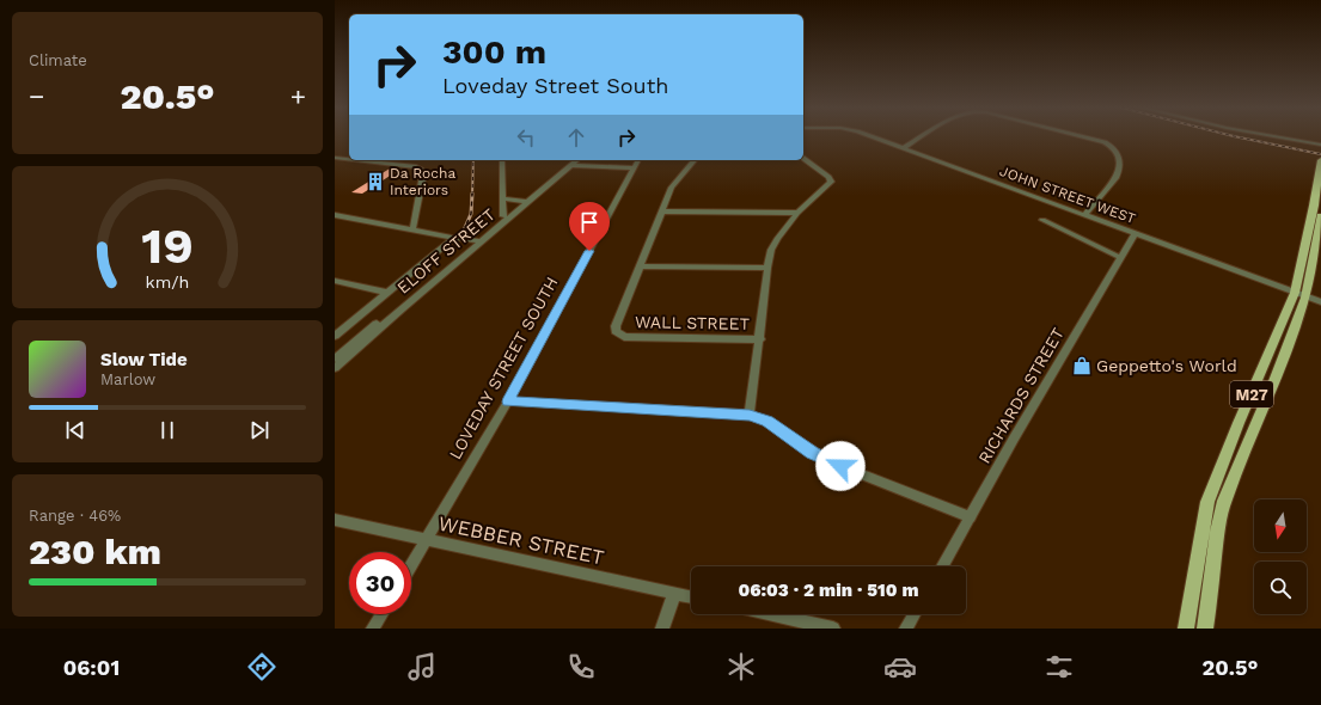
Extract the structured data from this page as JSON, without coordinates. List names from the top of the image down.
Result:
{
  "streets": {
    "main road": ["M27"],
    "street": [
      "JOHN STREET WEST",
      "ELOFF STREET",
      "WALL STREET",
      "LOVEDAY STREET SOUTH",
      "RICHARDS STREET",
      "WEBBER STREET"
    ]
  },
  "crossings": [
    ["JOHN STREET WEST", "M27"],
    ["JOHN STREET WEST", "RICHARDS STREET"],
    ["LOVEDAY STREET SOUTH", "WEBBER STREET"]
  ],
  "places": {
    "building": ["Da Rocha Interiors"],
    "shop": ["Geppetto's World"]
  },
  "north": "bottom",
  "page": {
    "tile": [
      "Climate",
      ["Range · 46%", "230 km"]
    ],
    "turn": ["300 m", "Loveday Street South"],
    "heat": ["−", "20.5°", "+"],
    "song": ["Slow Tide", "Marlow"],
    "limit": "30",
    "trip": "06:03 · 2 min · 510 m",
    "tabs": ["06:01", "20.5°"],
    "gauge": ["19", "km/h"]
  }
}
